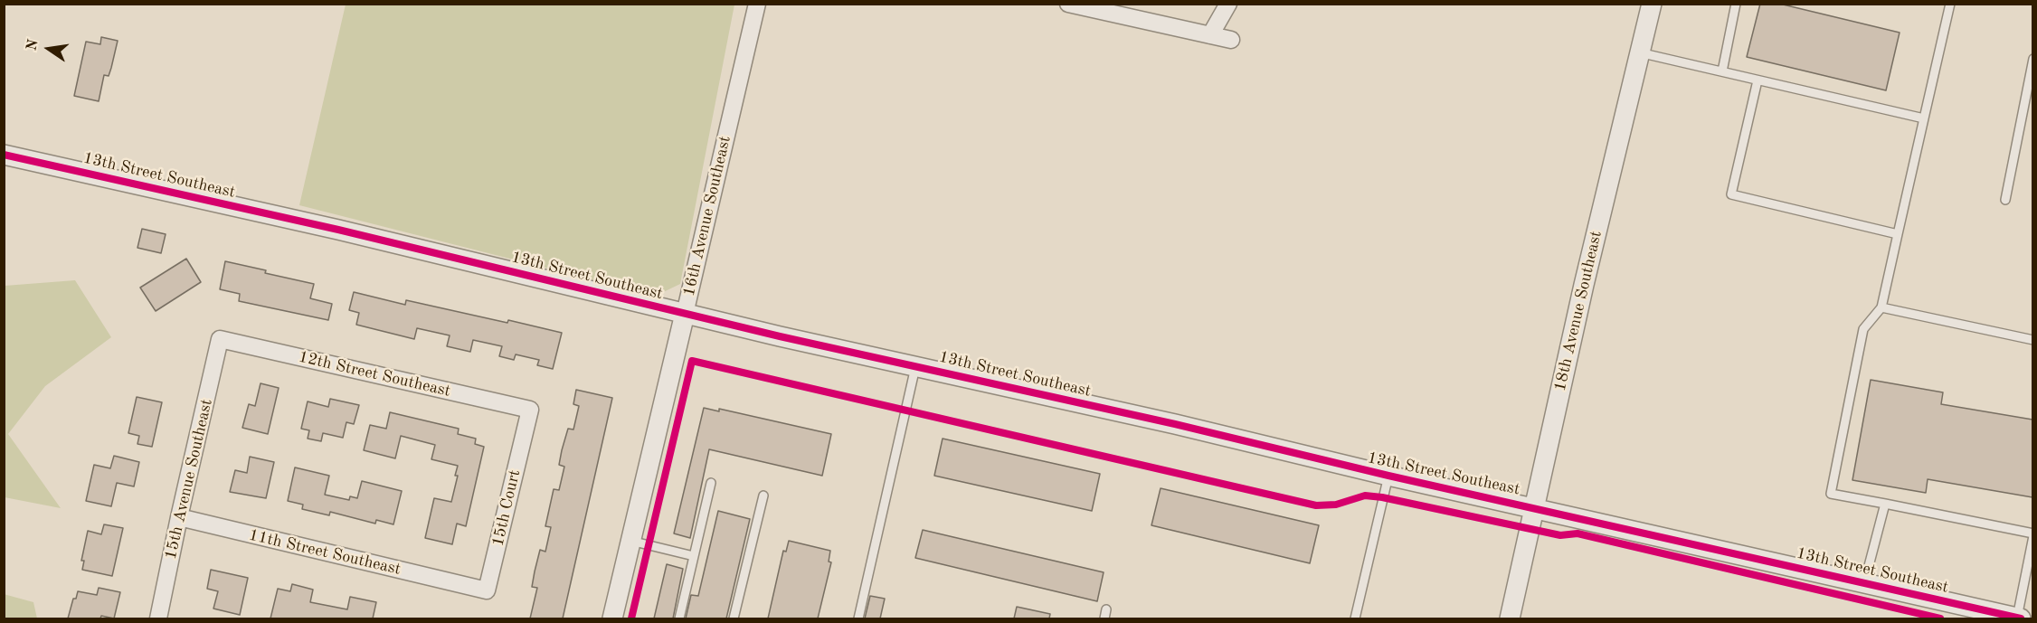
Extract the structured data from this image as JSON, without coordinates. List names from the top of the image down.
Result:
{
  "streets": {
    "street": [
      "13th Street Southeast",
      "16th Avenue Southeast",
      "18th Avenue Southeast",
      "12th Street Southeast",
      "15th Avenue Southeast",
      "15th Court",
      "11th Street Southeast"
    ]
  },
  "crossings": [
    ["13th Street Southeast", "16th Avenue Southeast"],
    ["13th Street Southeast", "18th Avenue Southeast"],
    ["12th Street Southeast", "15th Avenue Southeast"],
    ["12th Street Southeast", "15th Court"],
    ["15th Avenue Southeast", "11th Street Southeast"],
    ["15th Court", "11th Street Southeast"]
  ],
  "north": "left"
}
